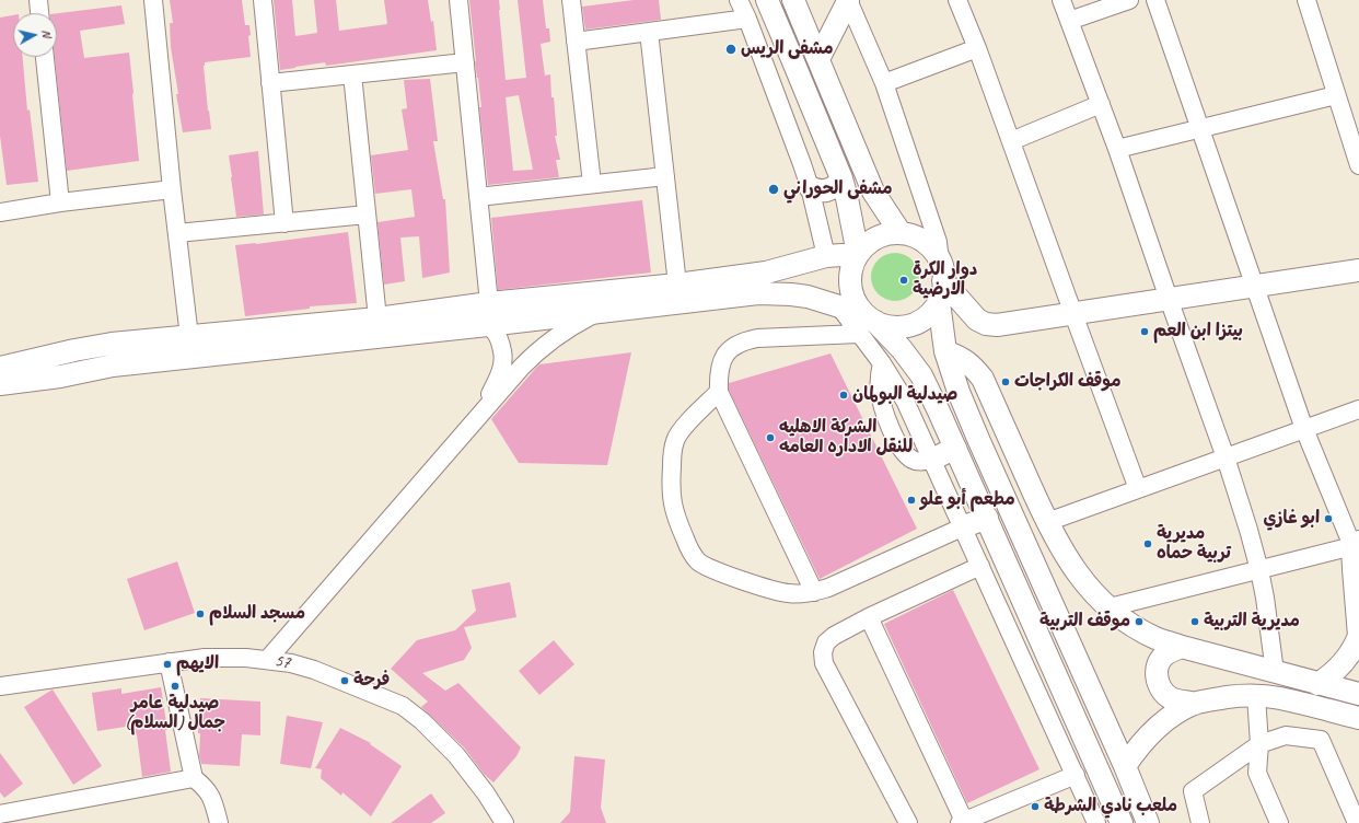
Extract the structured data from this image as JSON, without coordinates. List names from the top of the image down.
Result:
{
  "streets": {
    "street": ["57"]
  },
  "places": [
    "مشفى الريس",
    "مشفى الحوراني",
    "دوار الكرة الارضية",
    "بيتزا ابن العم",
    "موقف الكراجات",
    "صيدلية البولمان",
    "الشركة الاهليه للنقل الاداره العامه",
    "مطعم أبو علو",
    "ابو غازي",
    "مديرية تربية حماه",
    "مسجد السلام",
    "موقف التربية",
    "مديرية التربية",
    "الايهم",
    "فرحة",
    "صيدلية عامر جمال (السلام)",
    "ملعب نادي الشرطة"
  ],
  "north": "right"
}
